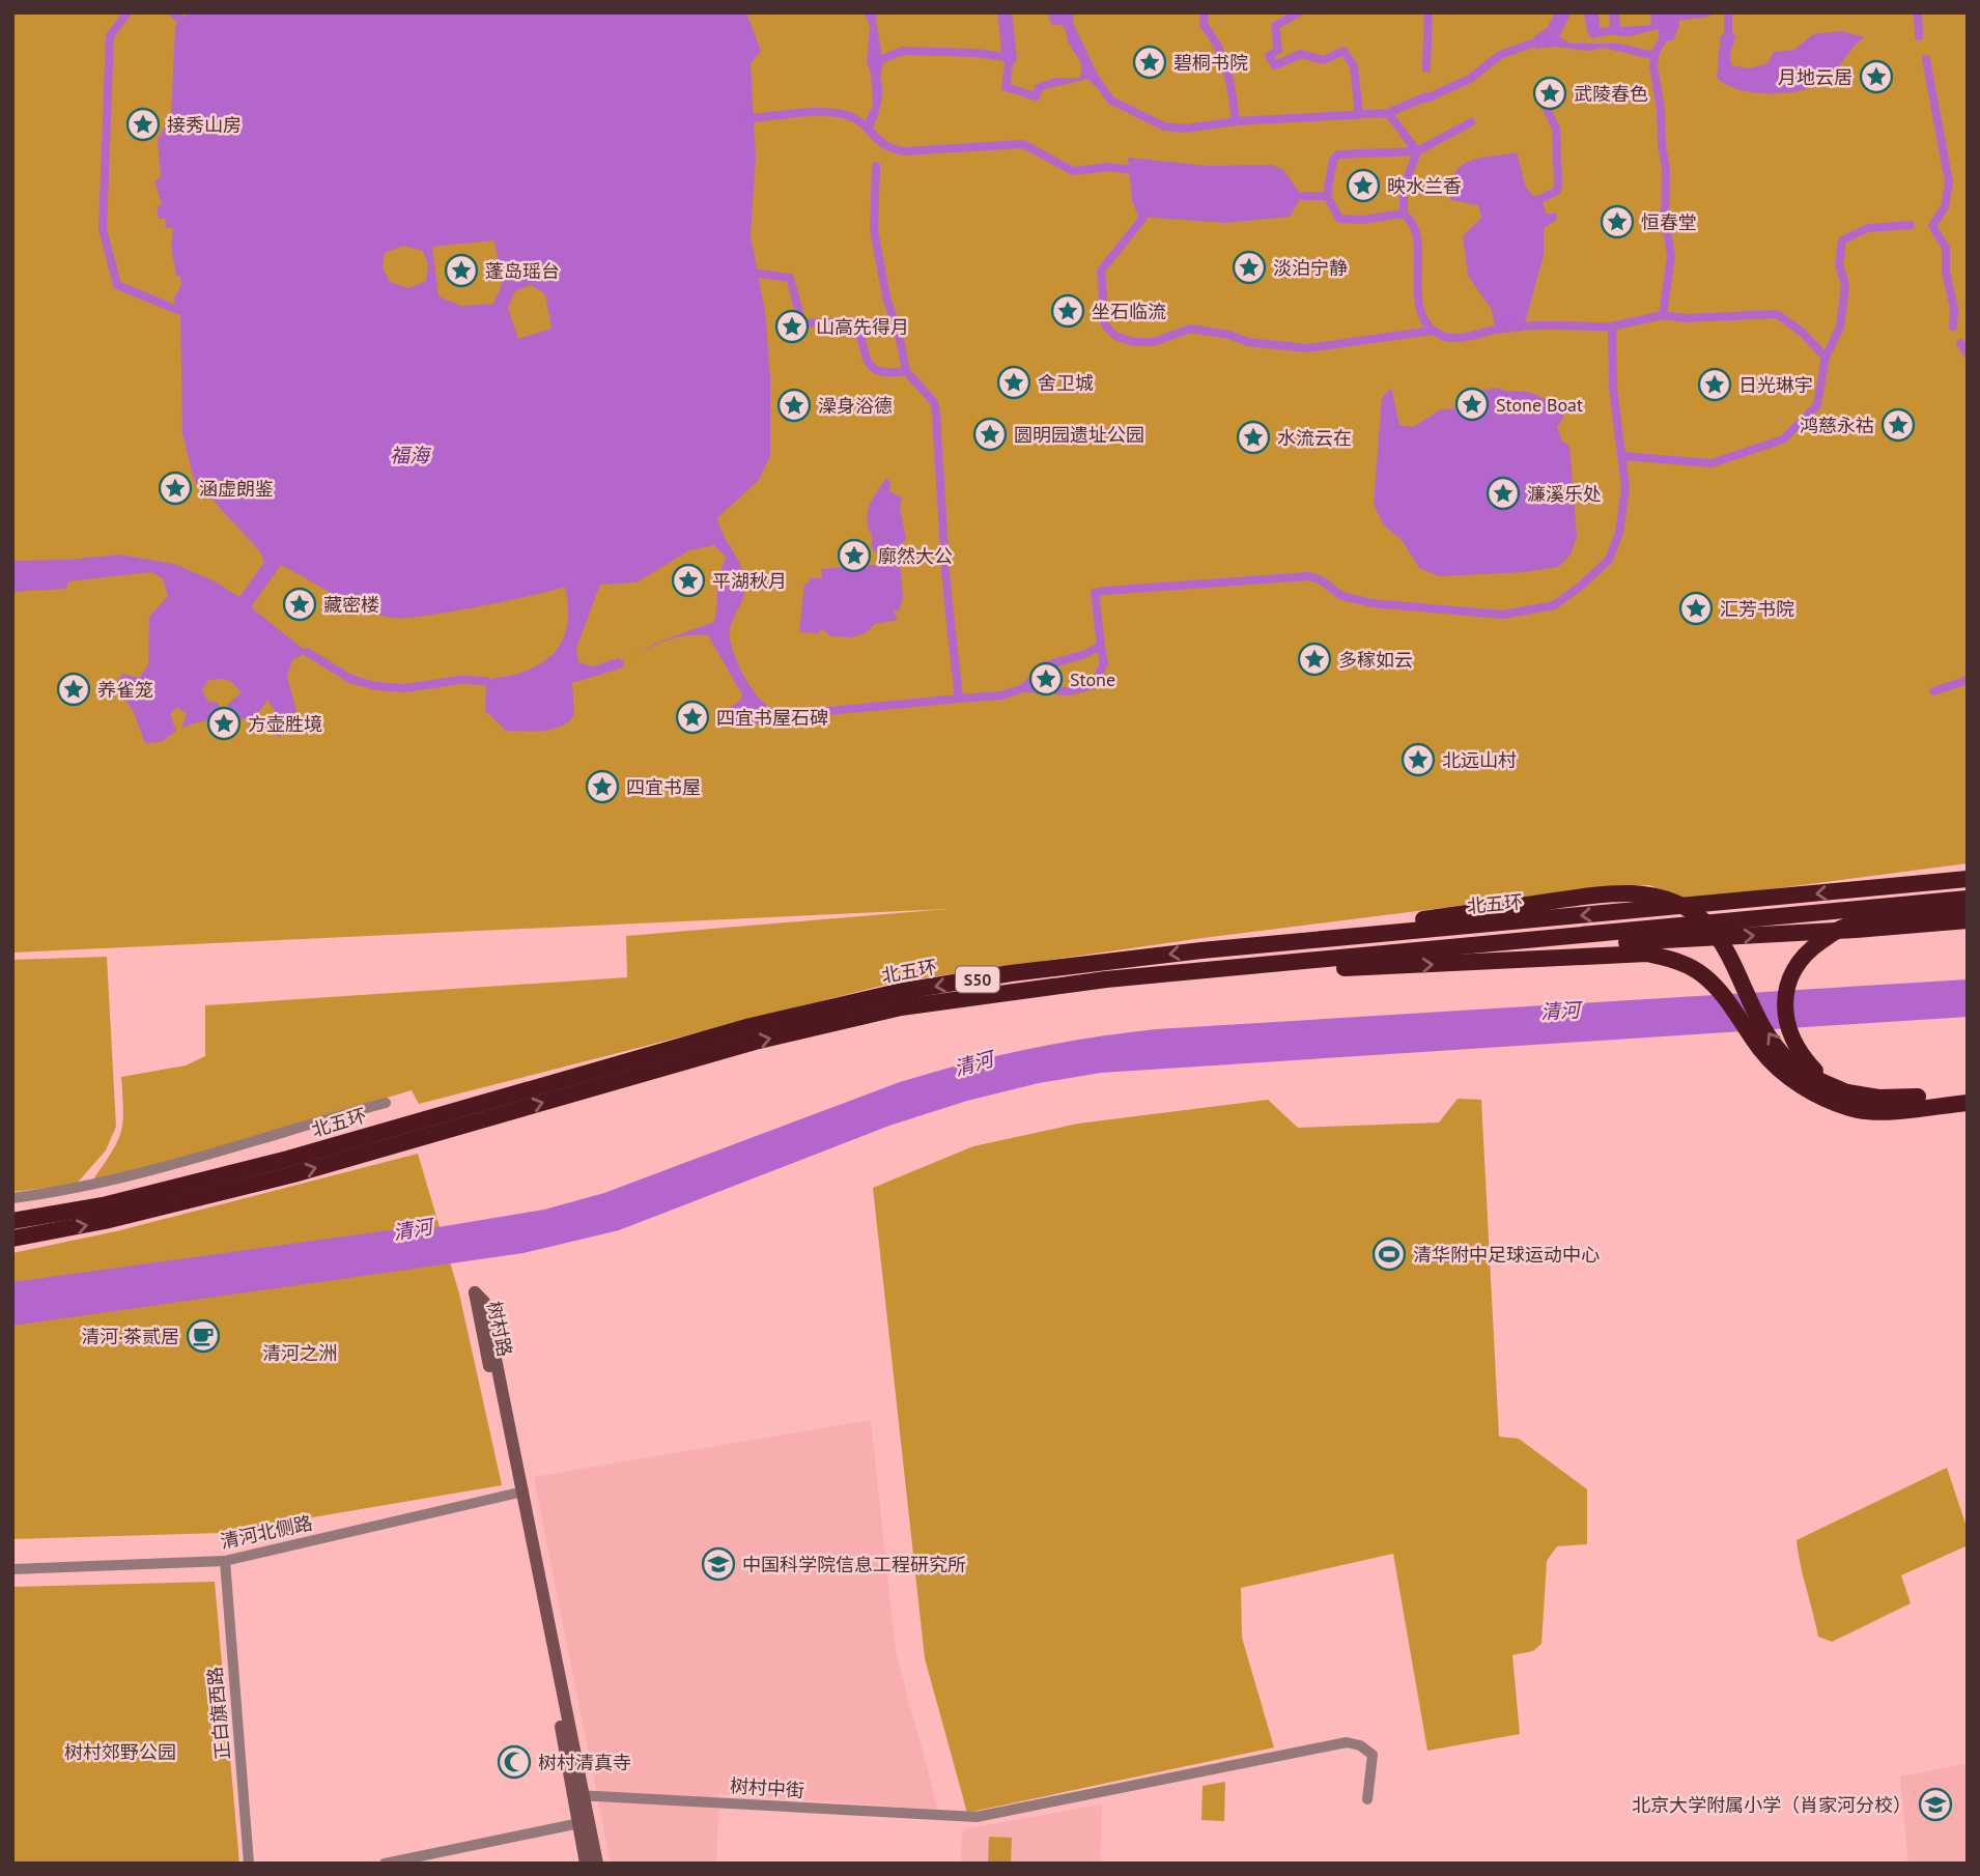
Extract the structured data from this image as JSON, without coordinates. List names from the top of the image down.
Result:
{
  "streets": {
    "highway": ["北五环", "S50"],
    "main road": ["树村路"],
    "street": ["清河北侧路", "正白旗西路", "树村中街"]
  },
  "crossings": [
    ["树村路", "清河北侧路"],
    ["树村路", "树村中街"],
    ["清河北侧路", "正白旗西路"]
  ],
  "water": ["福海", "清河"],
  "parks": ["清河之洲", "树村郊野公园"],
  "places": {
    "place": [
      "碧桐书院",
      "月地云居",
      "武陵春色",
      "接秀山房",
      "映水兰香",
      "恒春堂",
      "淡泊宁静",
      "蓬岛瑶台",
      "坐石临流",
      "山高先得月",
      "舍卫城",
      "日光琳宇",
      "Stone Boat",
      "澡身浴德",
      "鸿慈永祜",
      "圆明园遗址公园",
      "水流云在",
      "涵虚朗鉴",
      "濂溪乐处",
      "廓然大公",
      "平湖秋月",
      "藏密楼",
      "汇芳书院",
      "多稼如云",
      "Stone",
      "养雀笼",
      "四宜书屋石碑",
      "方壶胜境",
      "北远山村",
      "四宜书屋"
    ],
    "sports": ["清华附中足球运动中心"],
    "cafe": ["清河·茶贰居"],
    "school or university": ["中国科学院信息工程研究所", "北京大学附属小学（肖家河分校）"],
    "mosque": ["树村清真寺"]
  }
}
